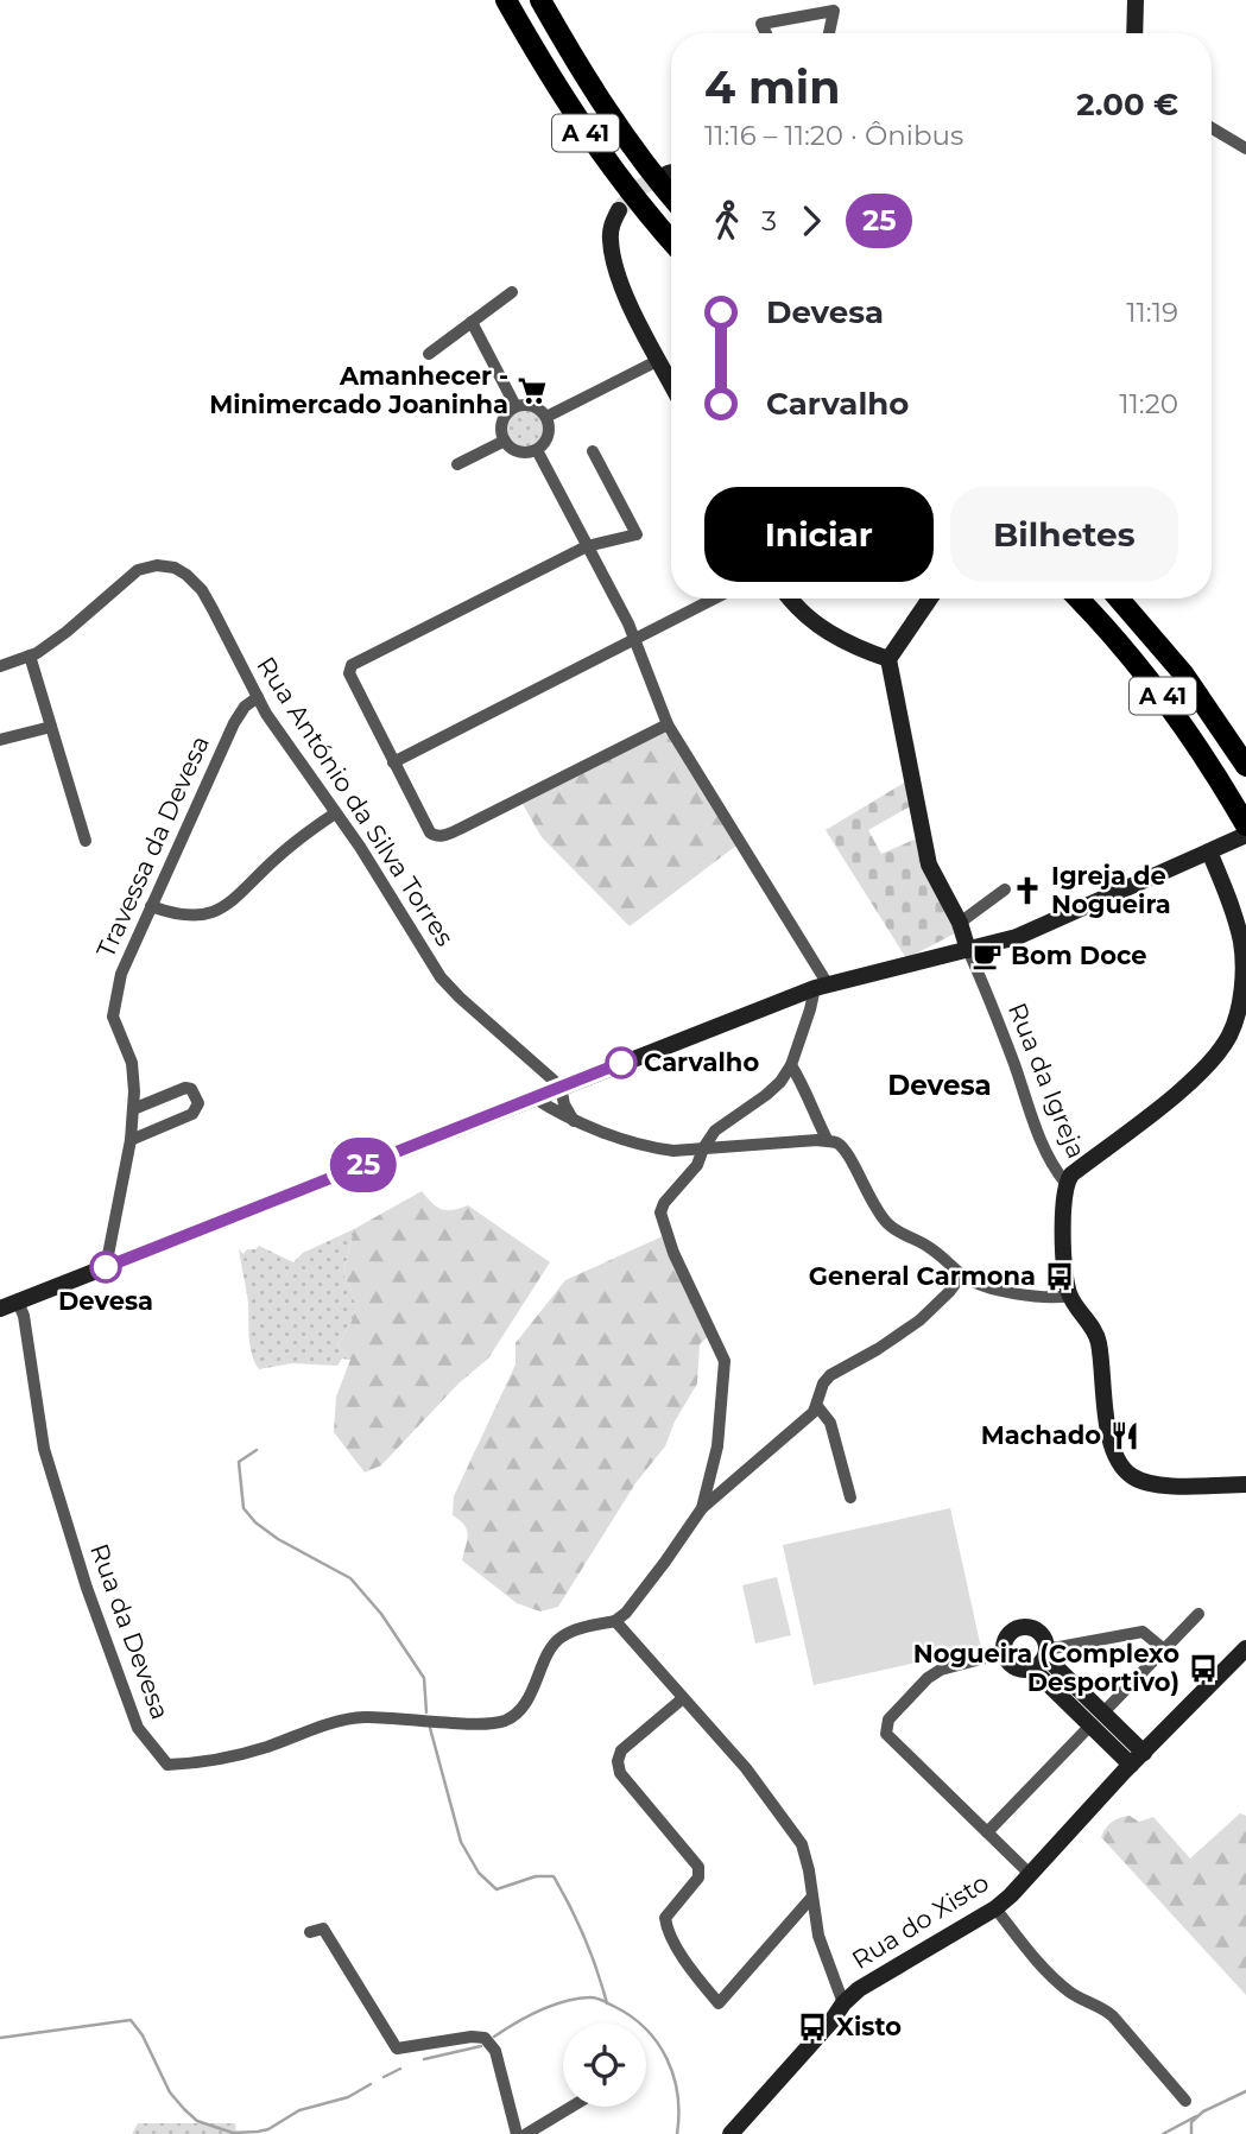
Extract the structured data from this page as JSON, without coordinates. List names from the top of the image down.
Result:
{
  "streets": {
    "highway": ["A 41"],
    "street": [
      "Rua António da Silva Torres",
      "Travessa da Devesa",
      "Rua da Igreja",
      "Rua da Devesa",
      "Rua do Xisto"
    ]
  },
  "crossings": [
    ["Rua António da Silva Torres", "Travessa da Devesa"]
  ],
  "districts": ["Devesa"],
  "places": {
    "supermarket": ["Amanhecer - Minimercado Joaninha"],
    "church": ["Igreja de Nogueira"],
    "cafe": ["Bom Doce"],
    "other": ["Carvalho", "Devesa"],
    "bus stop": ["General Carmona", "Nogueira (Complexo Desportivo)", "Xisto"],
    "restaurant": ["Machado"]
  },
  "lines": ["bus line 25"],
  "page": {
    "on_map": "25",
    "heading": ["4 min", "11:16 – 11:20 · Ônibus", "2.00 €"],
    "legs": ["3", "25"],
    "list": [
      {
        "name": "Devesa",
        "value": "11:19"
      },
      {
        "name": "Carvalho",
        "value": "11:20"
      }
    ],
    "buttons": ["Iniciar", "Bilhetes"]
  }
}
